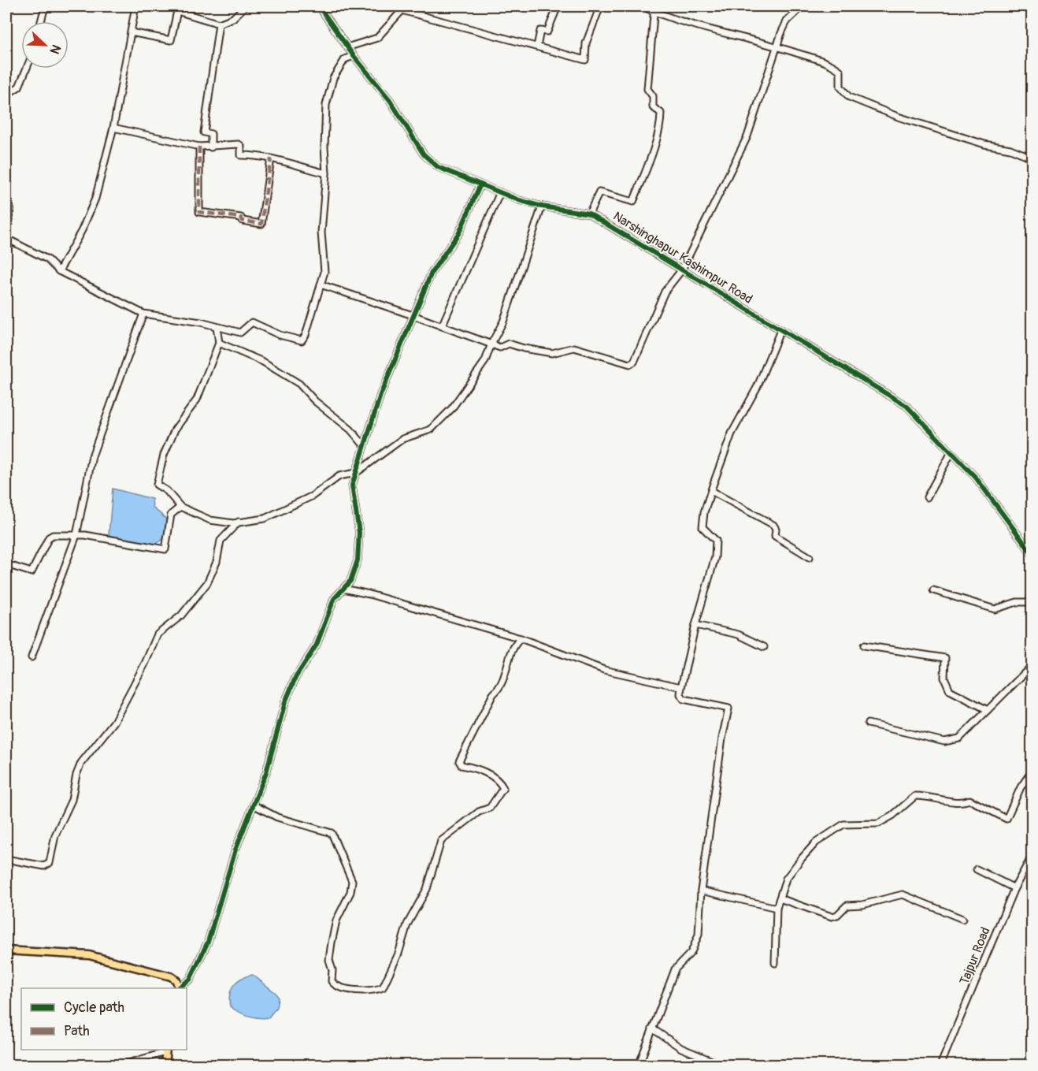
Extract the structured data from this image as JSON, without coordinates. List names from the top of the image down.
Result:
{
  "streets": {
    "street": ["Narshinghapur Kashimpur Road", "Tajpur Road"]
  },
  "legend": ["Cycle path", "Path"],
  "north": "bottom right"
}
